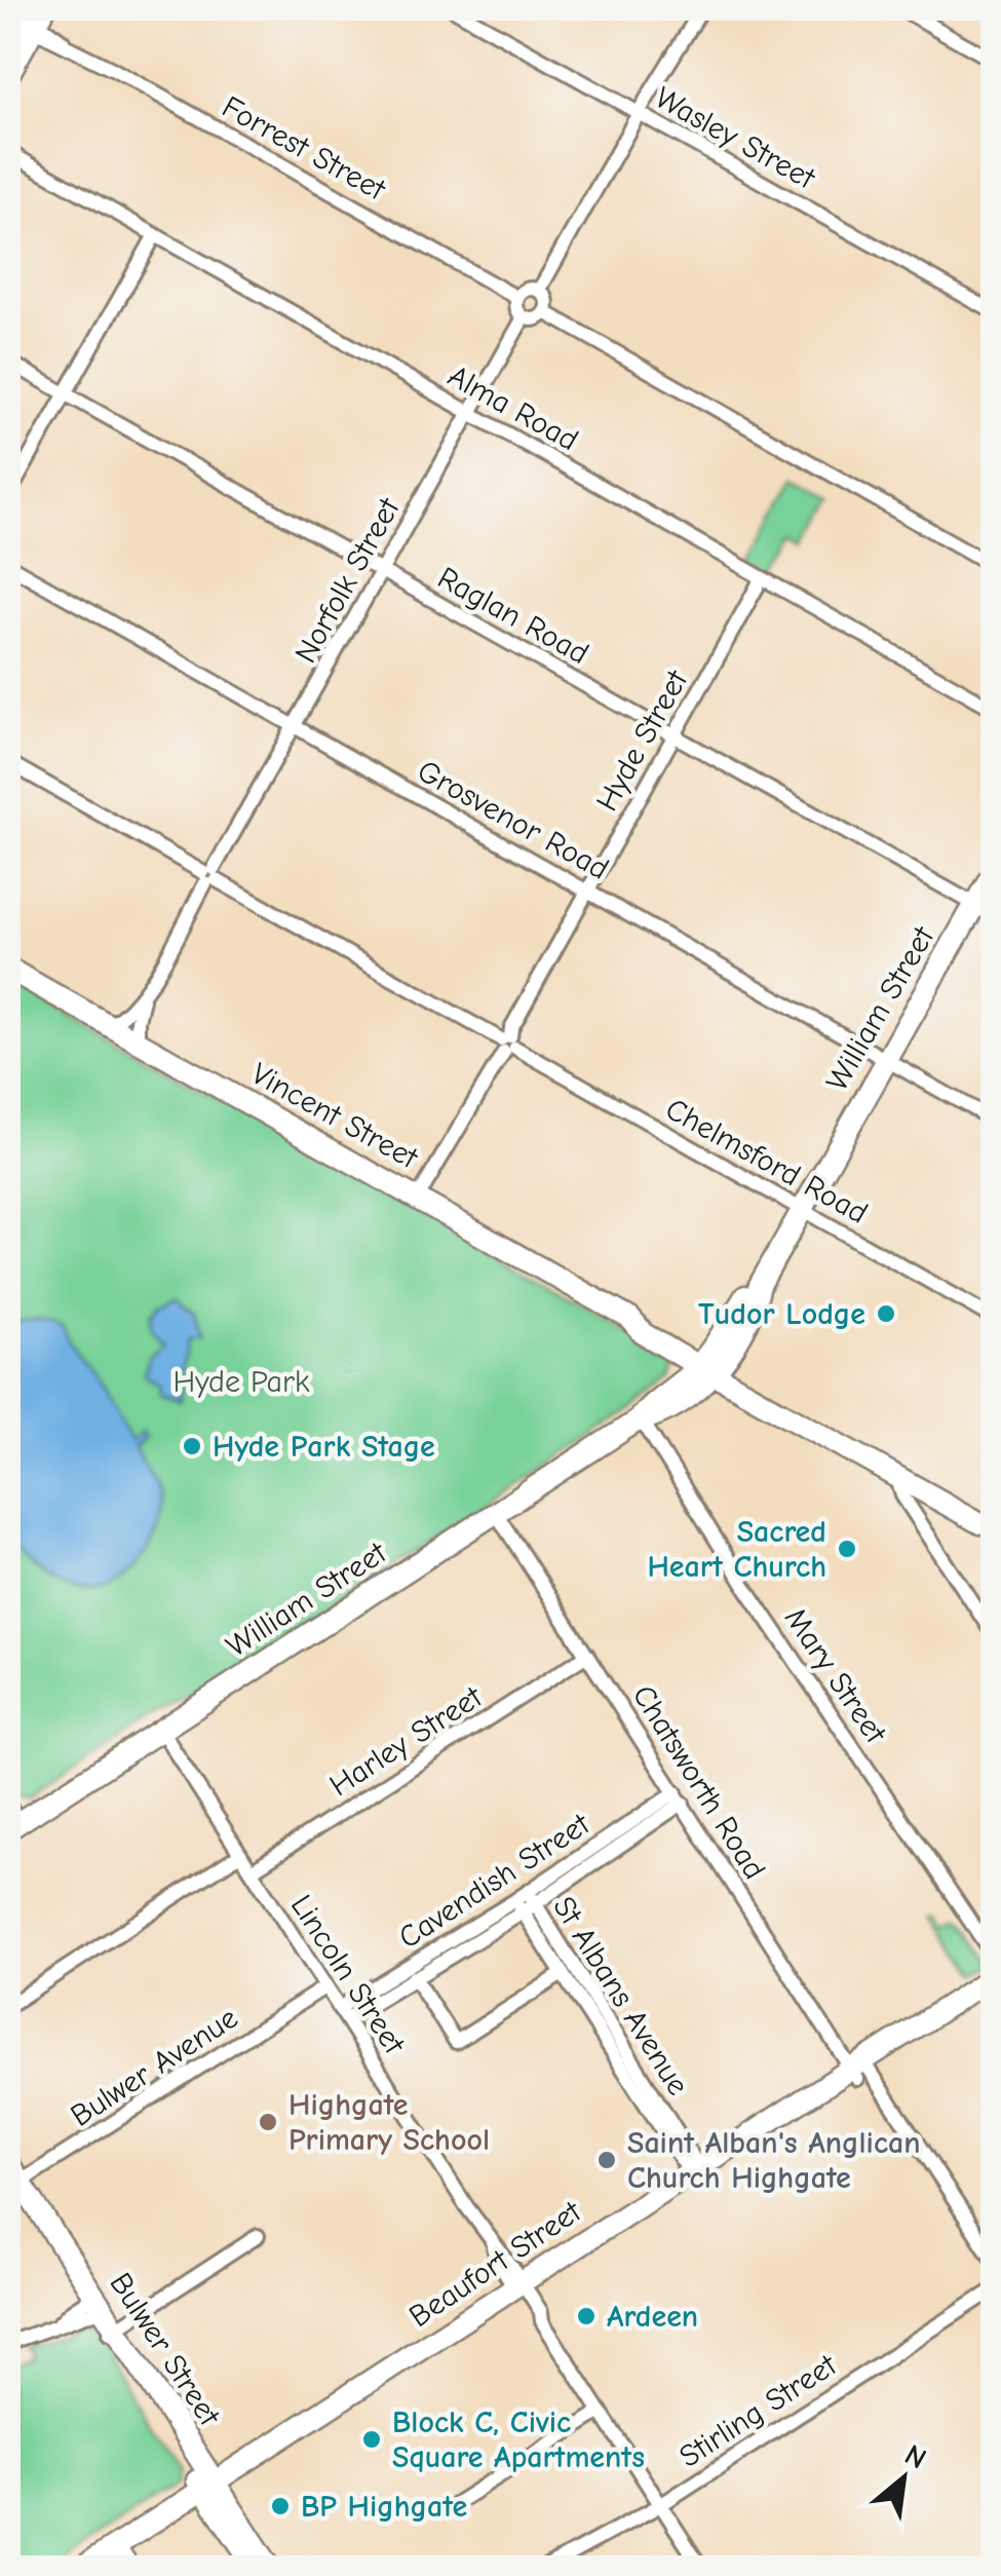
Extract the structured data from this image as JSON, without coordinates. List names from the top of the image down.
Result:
{
  "streets": {
    "main road": [
      "William Street",
      "Vincent Street",
      "Beaufort Street",
      "Bulwer Street"
    ],
    "street": [
      "Wasley Street",
      "Forrest Street",
      "Alma Road",
      "Norfolk Street",
      "Raglan Road",
      "Hyde Street",
      "Grosvenor Road",
      "Chelmsford Road",
      "Mary Street",
      "Harley Street",
      "Chatsworth Road",
      "Cavendish Street",
      "Lincoln Street",
      "St Albans Avenue",
      "Bulwer Avenue",
      "Stirling Street"
    ]
  },
  "crossings": [
    ["Forrest Street", "Norfolk Street"],
    ["Alma Road", "Norfolk Street"],
    ["Alma Road", "Hyde Street"],
    ["Norfolk Street", "Raglan Road"],
    ["Norfolk Street", "Grosvenor Road"],
    ["Norfolk Street", "Vincent Street"],
    ["Norfolk Street", "Chelmsford Road"],
    ["Raglan Road", "Hyde Street"],
    ["Raglan Road", "William Street"],
    ["Hyde Street", "Grosvenor Road"],
    ["Hyde Street", "Vincent Street"],
    ["Hyde Street", "Chelmsford Road"],
    ["Grosvenor Road", "William Street"],
    ["William Street", "Vincent Street"],
    ["William Street", "Chelmsford Road"],
    ["William Street", "Mary Street"],
    ["William Street", "Chatsworth Road"],
    ["William Street", "Lincoln Street"],
    ["Harley Street", "Chatsworth Road"],
    ["Harley Street", "Lincoln Street"],
    ["Chatsworth Road", "Cavendish Street"],
    ["Chatsworth Road", "Beaufort Street"],
    ["Cavendish Street", "Lincoln Street"],
    ["Cavendish Street", "St Albans Avenue"],
    ["Lincoln Street", "Bulwer Avenue"],
    ["Lincoln Street", "Beaufort Street"],
    ["Lincoln Street", "Stirling Street"],
    ["St Albans Avenue", "Beaufort Street"],
    ["Bulwer Avenue", "Bulwer Street"],
    ["Beaufort Street", "Bulwer Street"]
  ],
  "parks": ["Hyde Park"],
  "places": [
    "Tudor Lodge",
    "Hyde Park Stage",
    "Sacred Heart Church",
    "Highgate Primary School",
    "Saint Alban's Anglican Church Highgate",
    "Ardeen",
    "Block C, Civic Square Apartments",
    "BP Highgate"
  ],
  "north": "top right"
}
